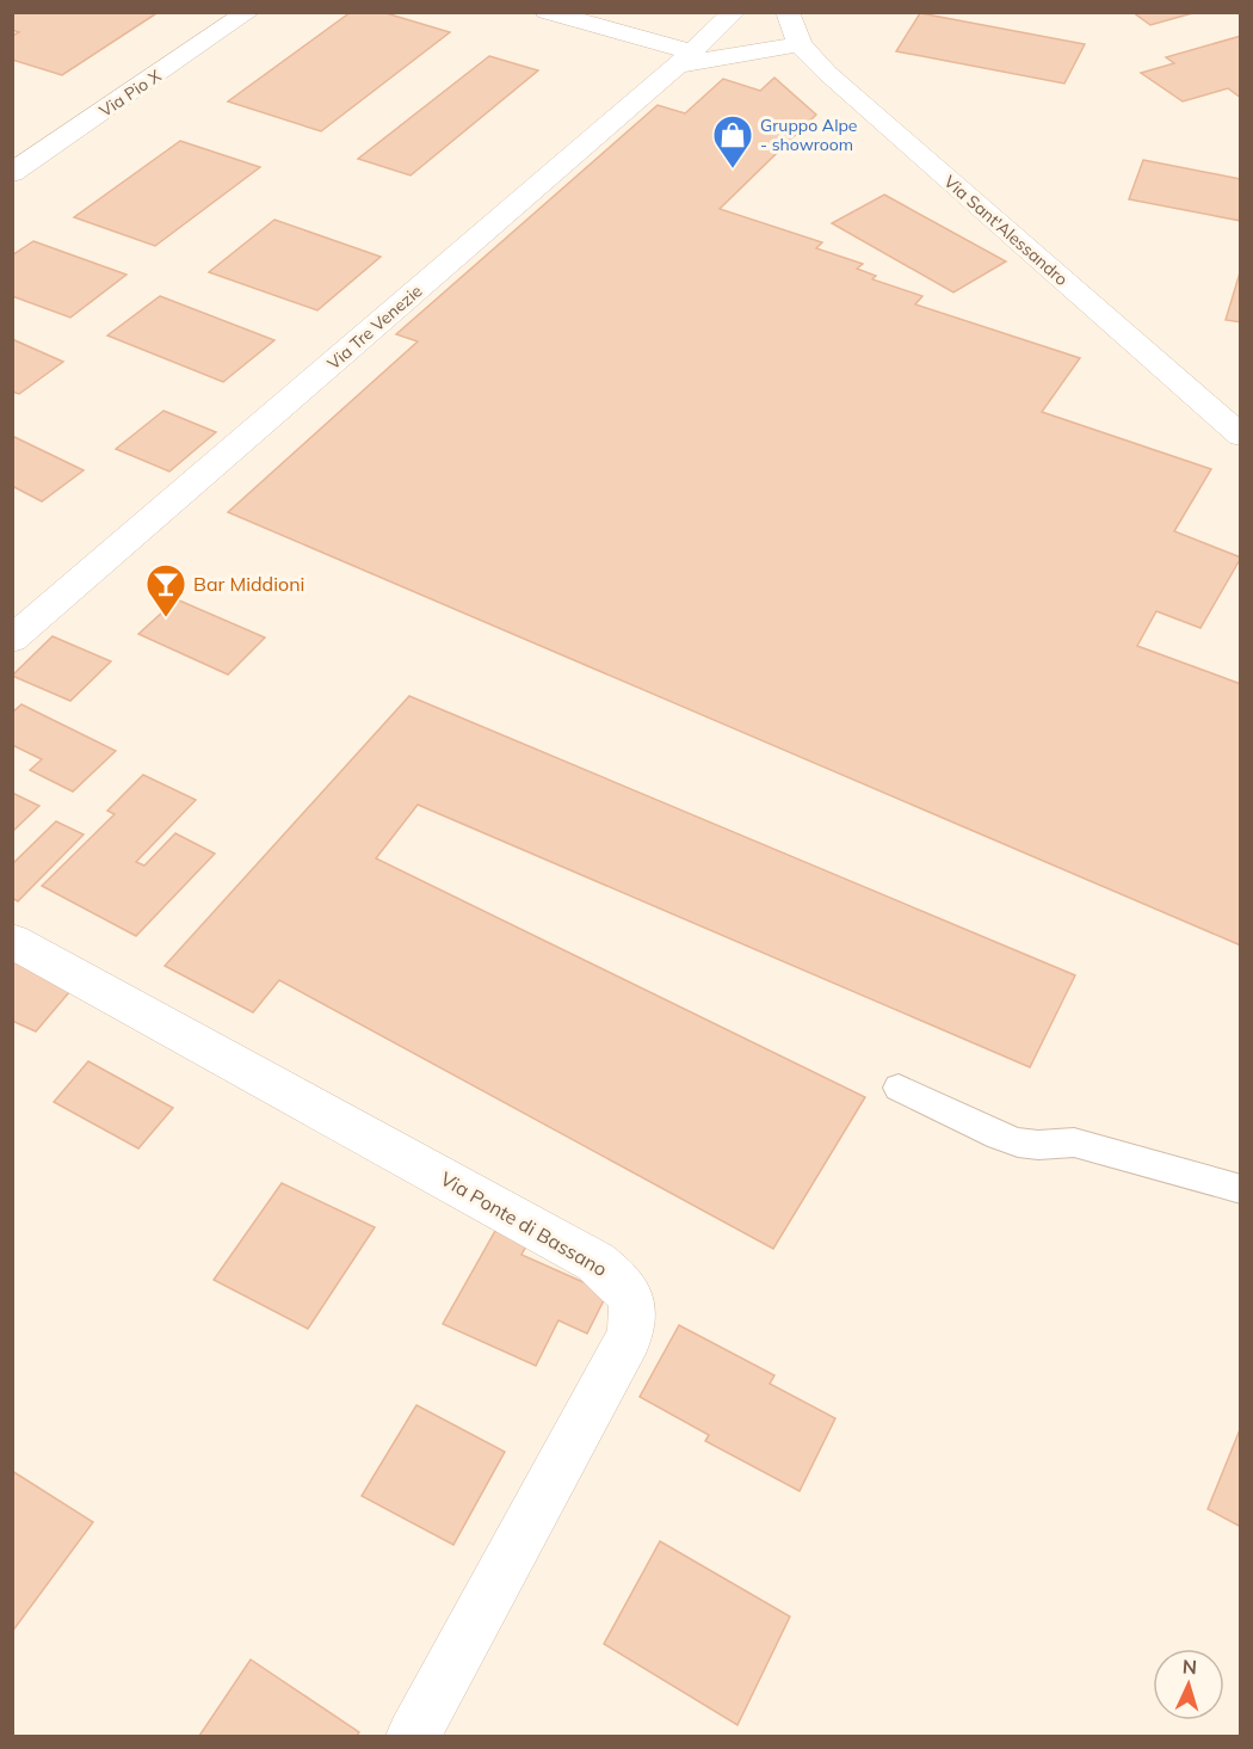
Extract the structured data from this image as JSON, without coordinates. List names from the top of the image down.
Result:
{
  "streets": {
    "street": [
      "Via Pio X",
      "Via Sant'Alessandro",
      "Via Tre Venezie",
      "Via Ponte di Bassano"
    ]
  },
  "crossings": [
    ["Via Sant'Alessandro", "Via Tre Venezie"]
  ],
  "places": {
    "shop": ["Gruppo Alpe - showroom"],
    "bar": ["Bar Middioni"]
  },
  "north": "top"
}
